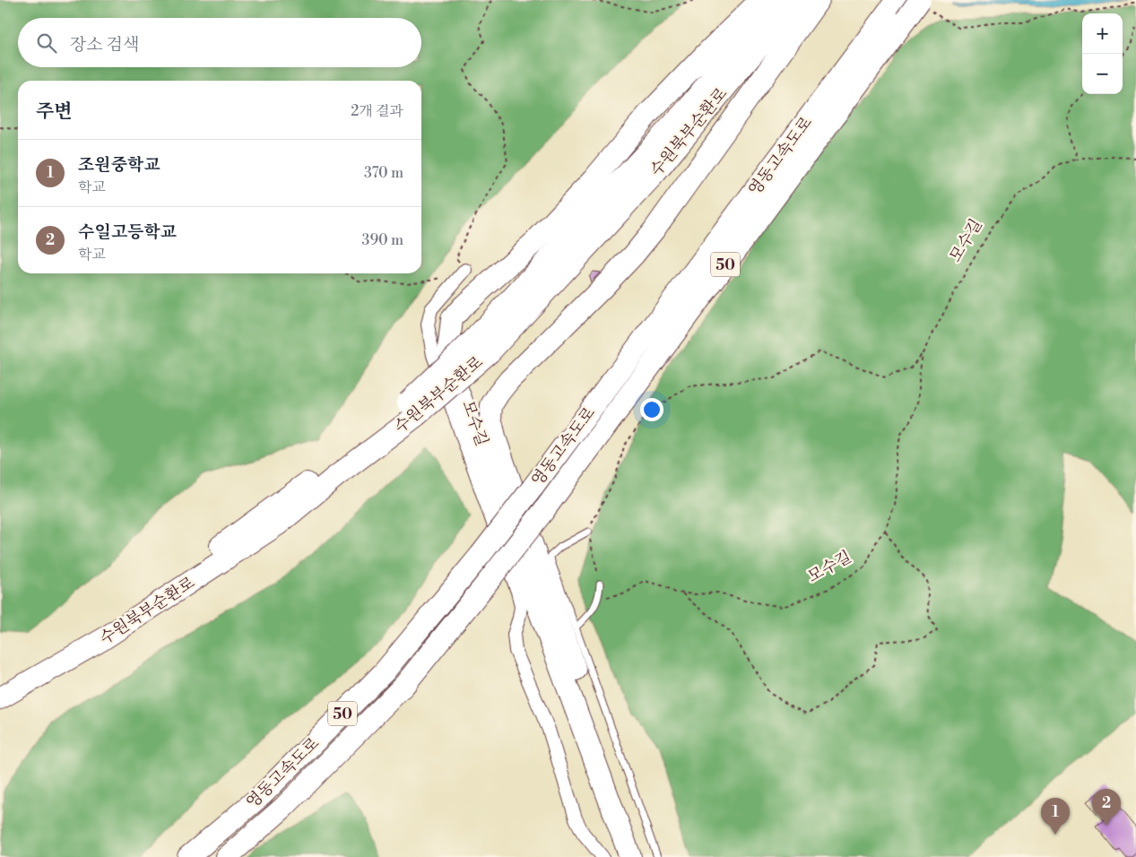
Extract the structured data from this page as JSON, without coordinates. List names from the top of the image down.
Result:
{
  "streets": {
    "highway": ["수원북부순환로", "영동고속도로", "50"],
    "street": ["모수길"]
  },
  "page": {
    "map_buttons": ["+", "−"],
    "search": "장소 검색",
    "heading": ["주변", "2개 결과"],
    "list": [
      {
        "mark": "1",
        "name": "조원중학교",
        "note": "학교",
        "value": "370 m"
      },
      {
        "mark": "2",
        "name": "수일고등학교",
        "note": "학교",
        "value": "390 m"
      }
    ],
    "pins": ["2", "1"]
  }
}
